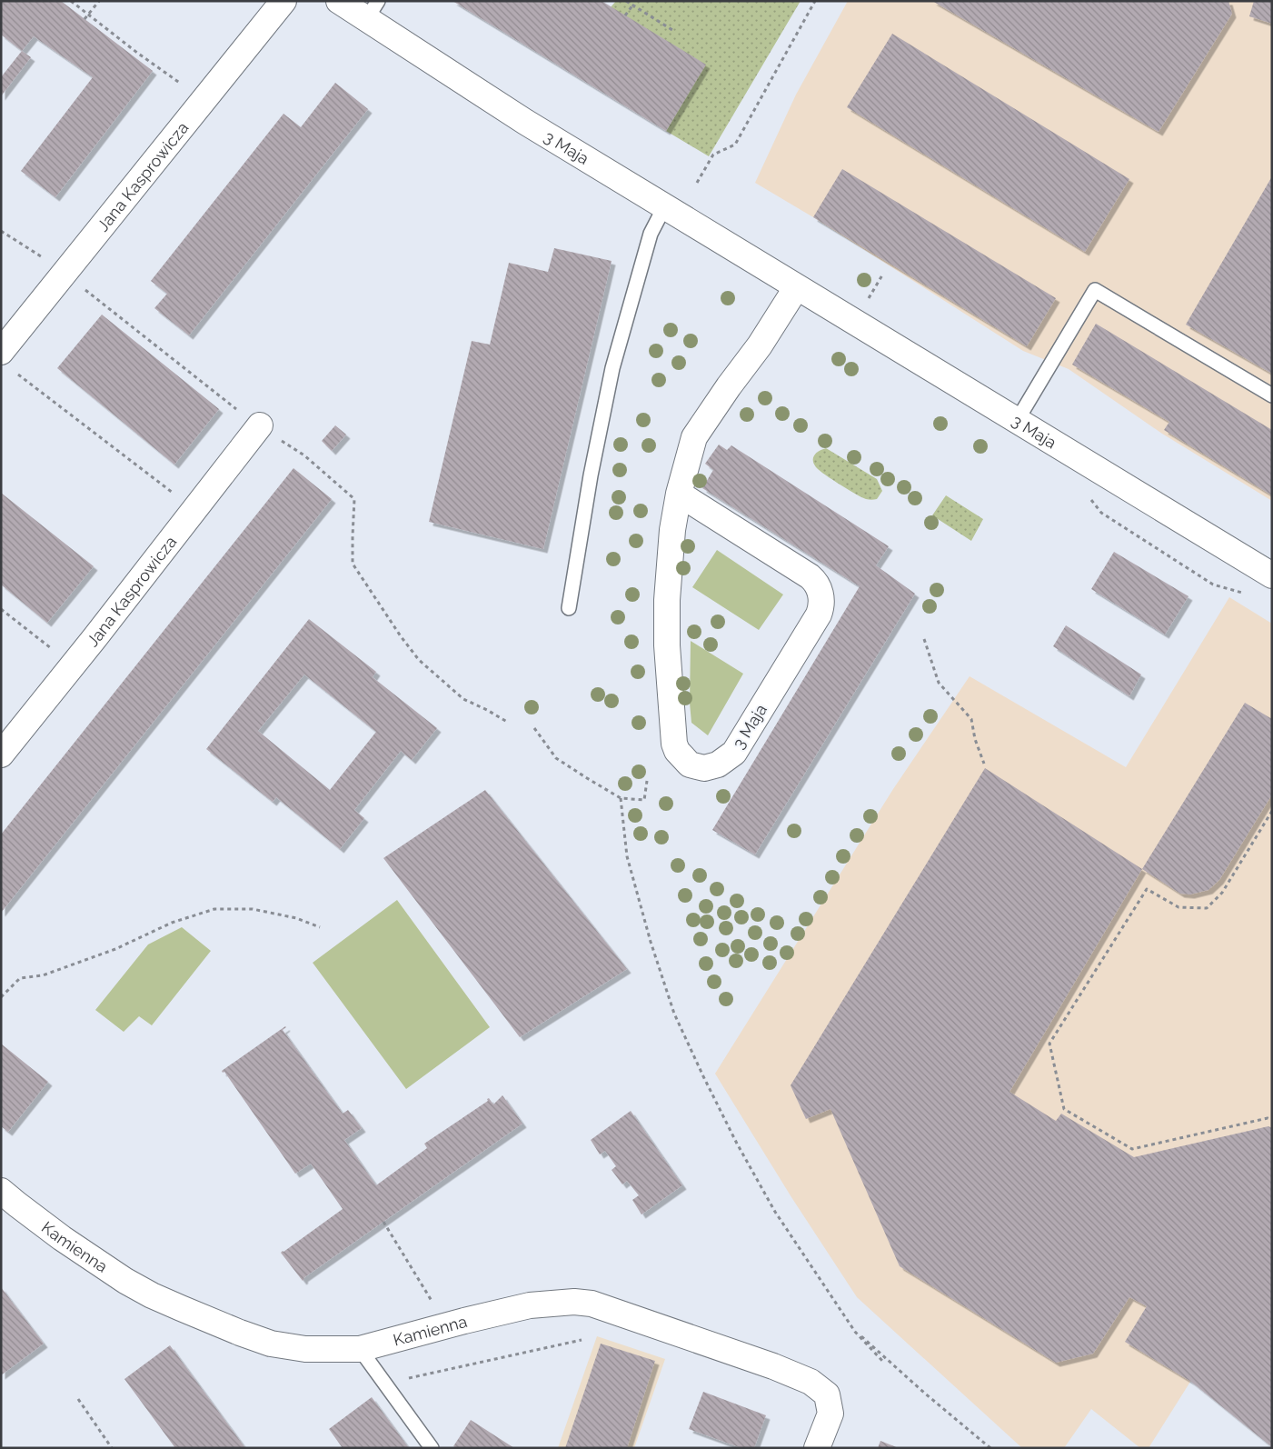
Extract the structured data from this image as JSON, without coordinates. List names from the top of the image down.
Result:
{
  "streets": {
    "street": ["3 Maja", "Jana Kasprowicza", "Kamienna"]
  }
}
